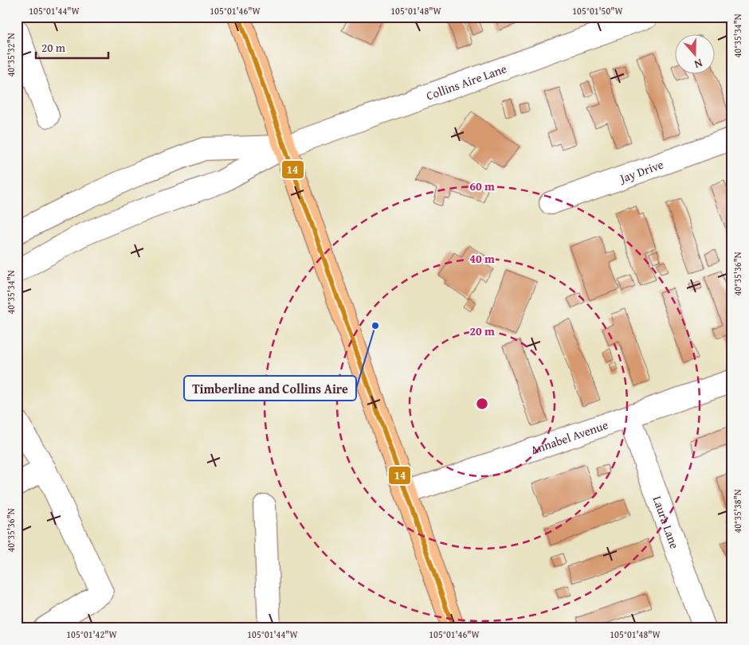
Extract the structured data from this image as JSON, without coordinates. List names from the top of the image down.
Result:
{
  "streets": {
    "street": [
      "Collins Aire Lane",
      "Jay Drive",
      "Annabel Avenue",
      "Laura Lane"
    ]
  },
  "crossings": [
    ["Annabel Avenue", "Laura Lane"]
  ],
  "places": ["Timberline and Collins Aire"],
  "lines": ["transit line 14"],
  "scale_bar": "20 m",
  "north": "bottom",
  "coordinates": [
    "105°01'44\"W",
    "105°01'46\"W",
    "105°01'48\"W",
    "105°01'50\"W",
    "40°35'34\"N",
    "40°35'32\"N",
    "40°35'36\"N",
    "40°35'38\"N",
    "105°01'42\"W"
  ],
  "rings": ["60 m", "40 m", "20 m"]
}
